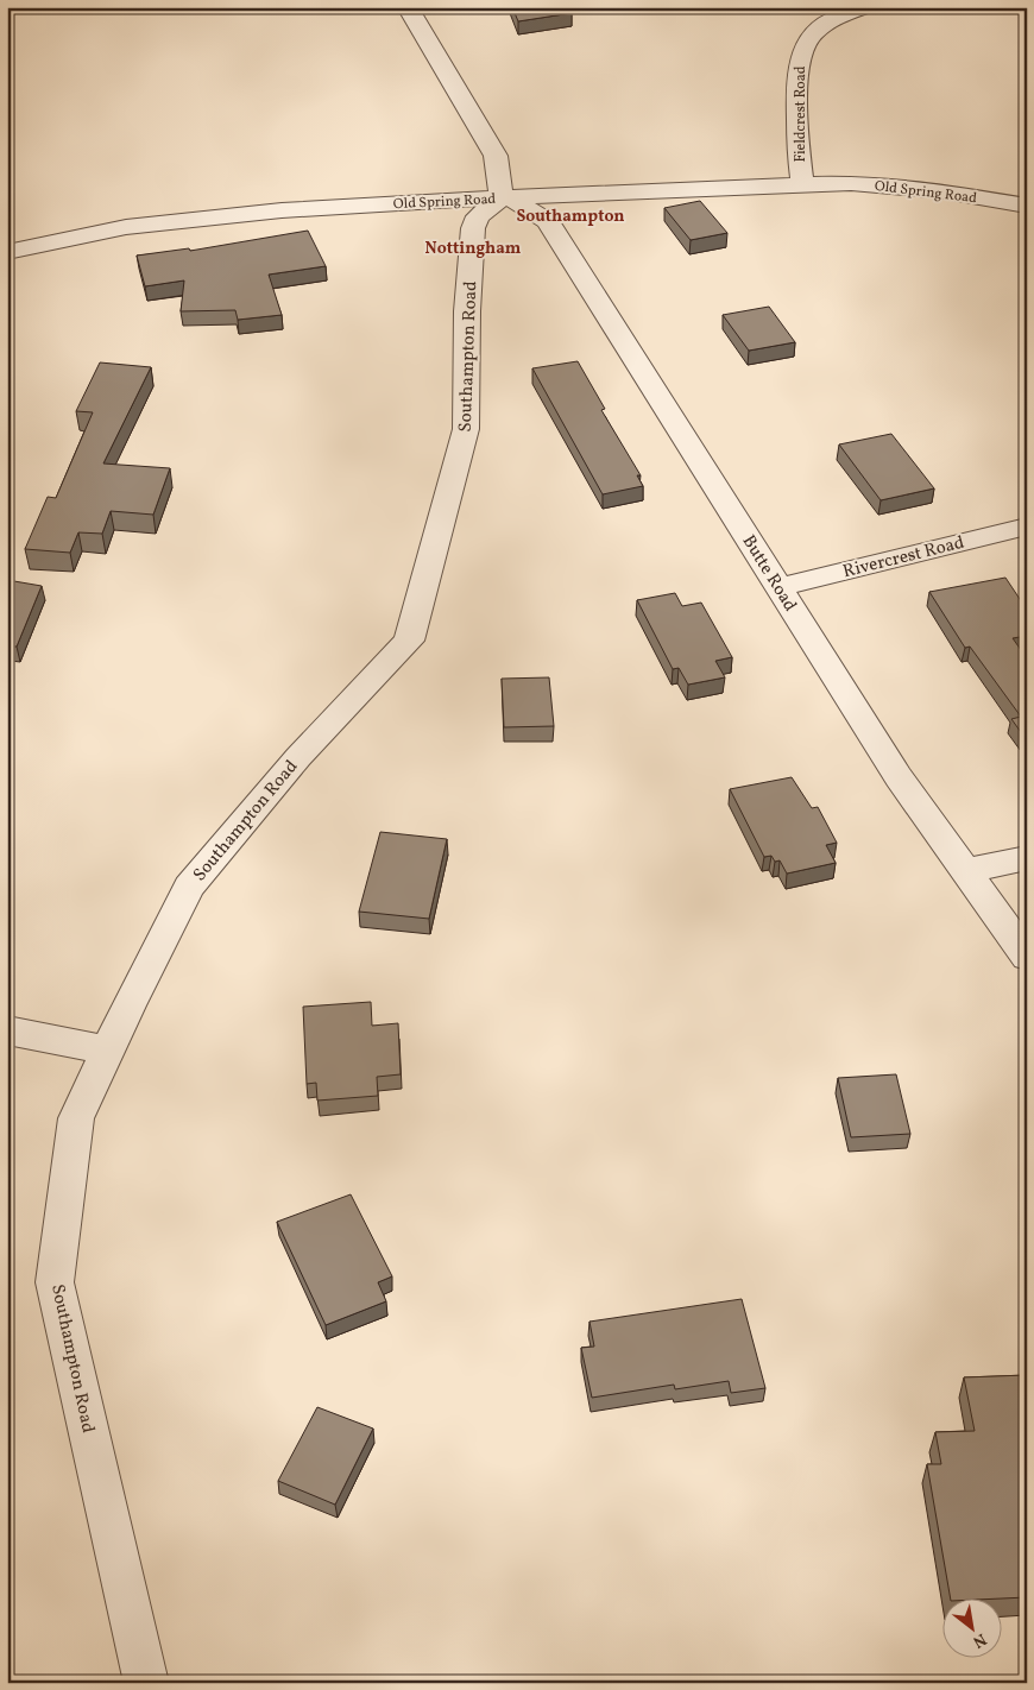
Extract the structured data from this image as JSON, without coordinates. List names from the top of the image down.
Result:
{
  "streets": {
    "street": [
      "Fieldcrest Road",
      "Old Spring Road",
      "Southampton Road",
      "Rivercrest Road",
      "Butte Road"
    ]
  },
  "crossings": [
    ["Fieldcrest Road", "Old Spring Road"],
    ["Old Spring Road", "Southampton Road"],
    ["Old Spring Road", "Butte Road"],
    ["Southampton Road", "Butte Road"],
    ["Rivercrest Road", "Butte Road"]
  ],
  "districts": ["Southampton", "Nottingham"],
  "north": "bottom right"
}
